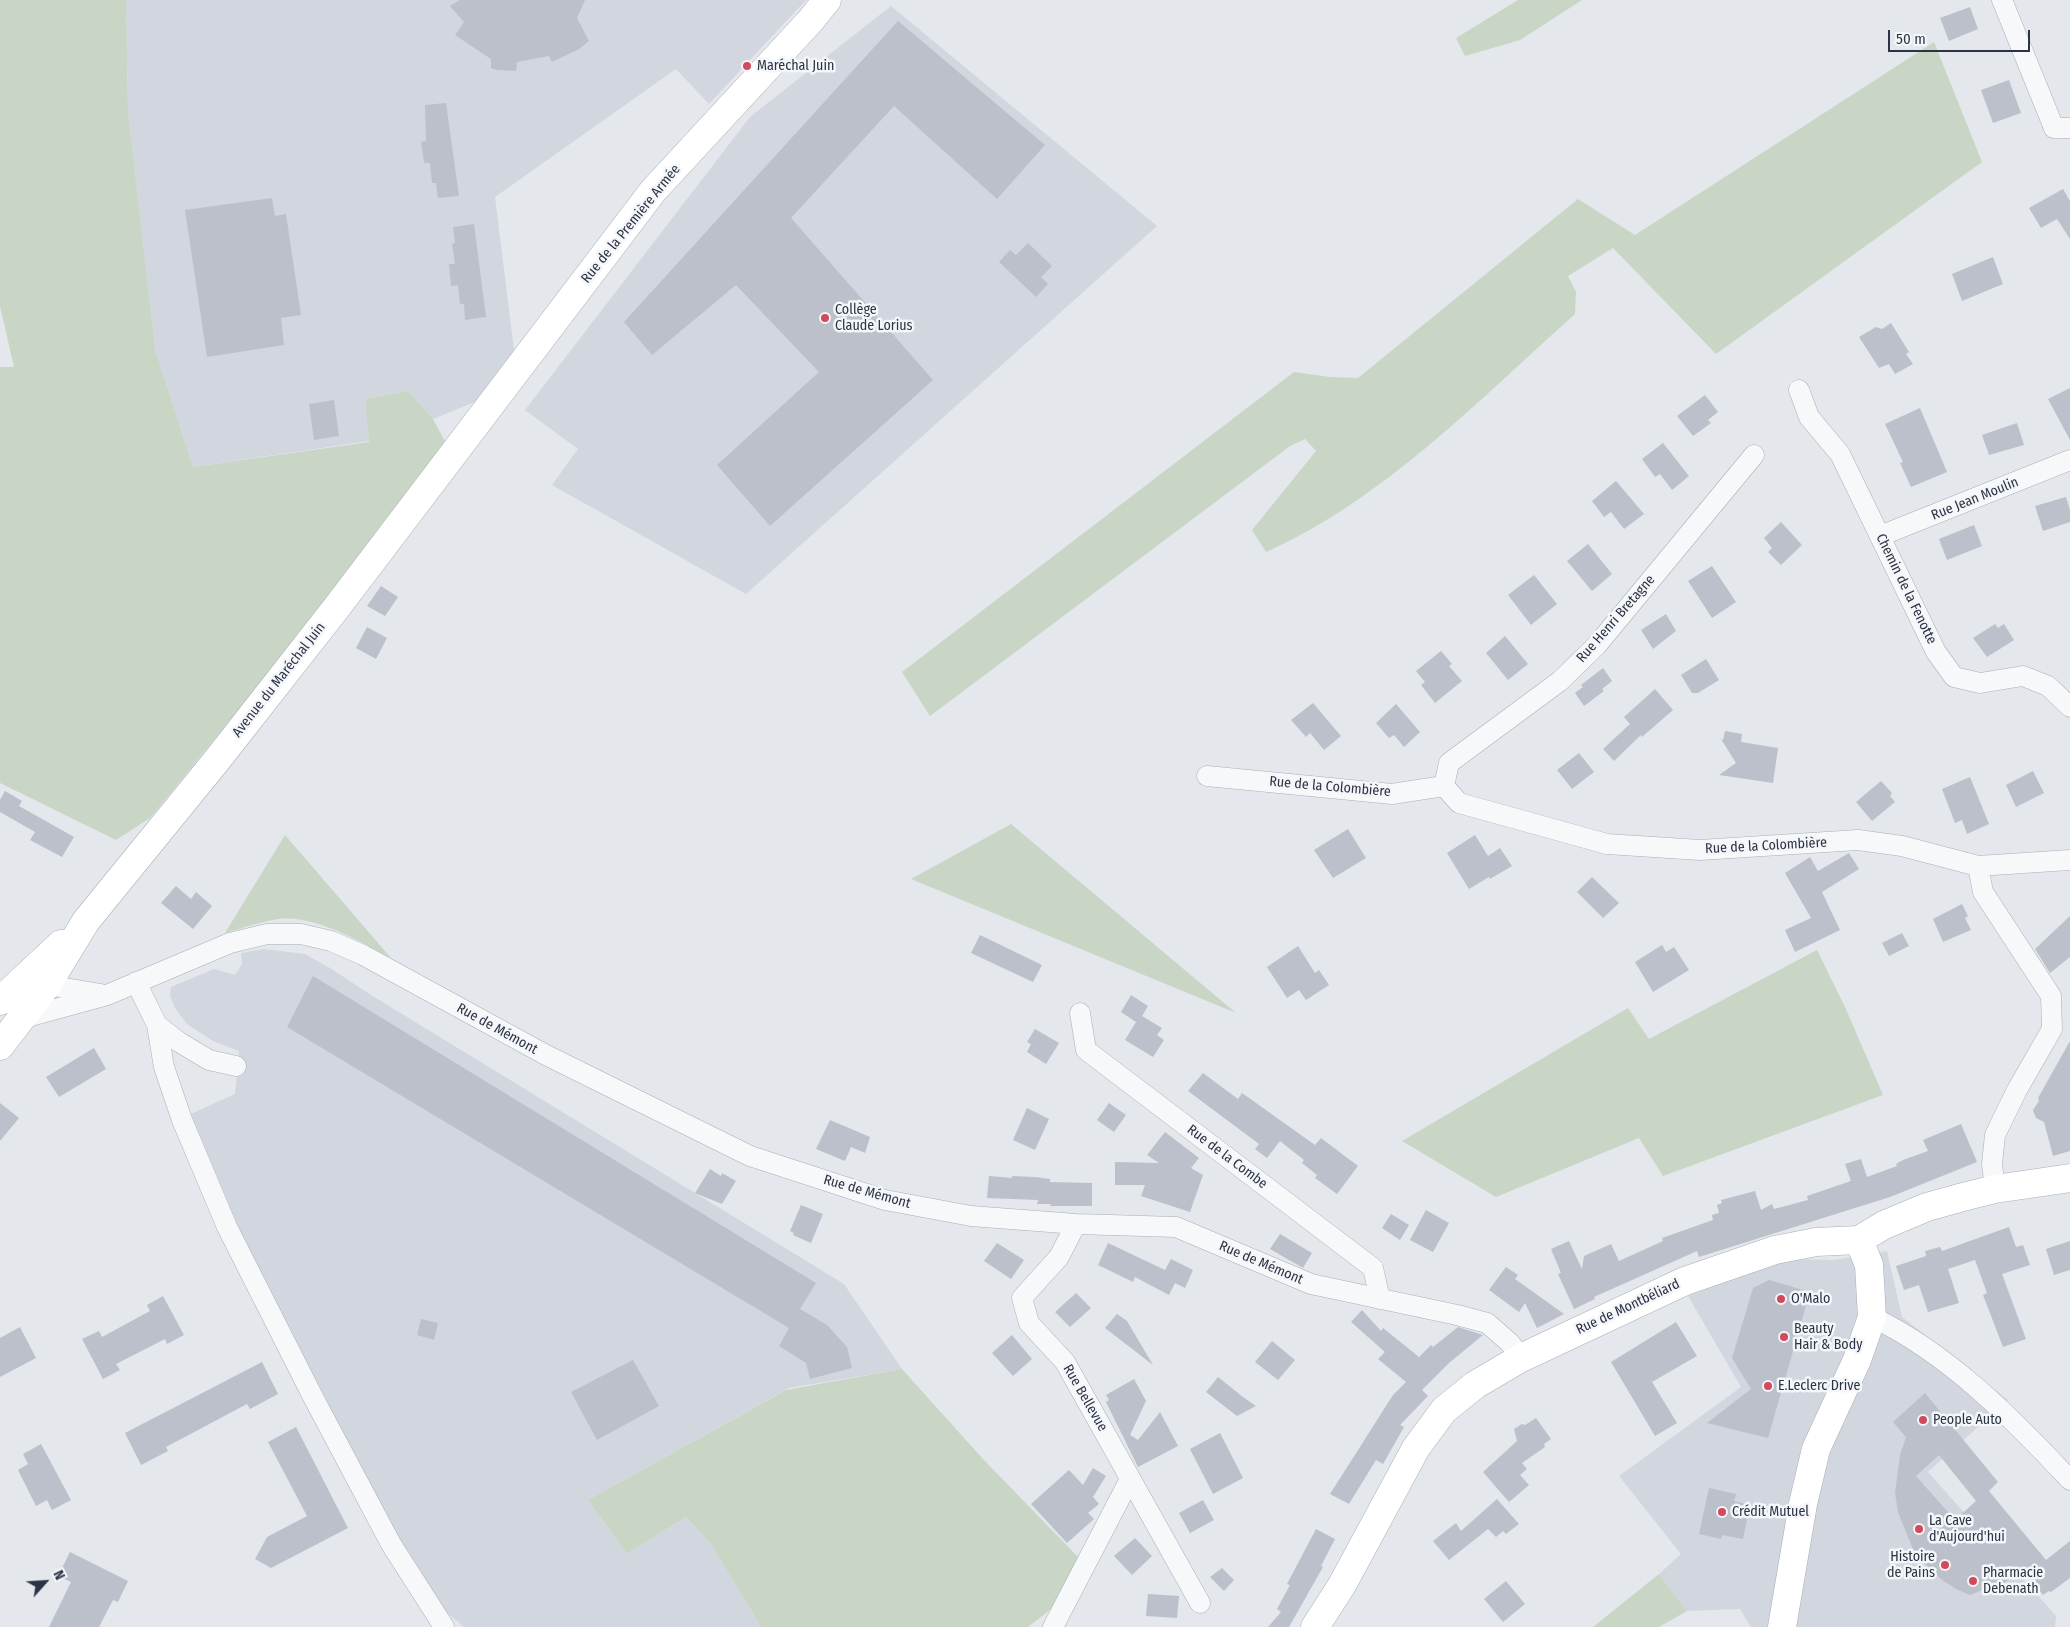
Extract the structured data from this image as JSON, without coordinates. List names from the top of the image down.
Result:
{
  "streets": {
    "street": [
      "Rue de la Première Armée",
      "Rue Jean Moulin",
      "Chemin de la Fenotte",
      "Rue Henri Bretagne",
      "Avenue du Maréchal Juin",
      "Rue de la Colombière",
      "Rue de Mémont",
      "Rue de la Combe",
      "Rue de Montbéliard",
      "Rue Bellevue"
    ]
  },
  "crossings": [
    ["Rue de la Première Armée", "Avenue du Maréchal Juin"],
    ["Rue Jean Moulin", "Chemin de la Fenotte"],
    ["Rue Henri Bretagne", "Rue de la Colombière"],
    ["Avenue du Maréchal Juin", "Rue de Mémont"],
    ["Rue de Mémont", "Rue de la Combe"],
    ["Rue de Mémont", "Rue de Montbéliard"],
    ["Rue de Mémont", "Rue Bellevue"]
  ],
  "places": [
    "Maréchal Juin",
    "Collège Claude Lorius",
    "O'Malo",
    "Beauty Hair & Body",
    "E.Leclerc Drive",
    "People Auto",
    "Crédit Mutuel",
    "La Cave d'Aujourd'hui",
    "Histoire de Pains",
    "Pharmacie Debenath"
  ],
  "scale_bar": "50 m",
  "north": "top right"
}
